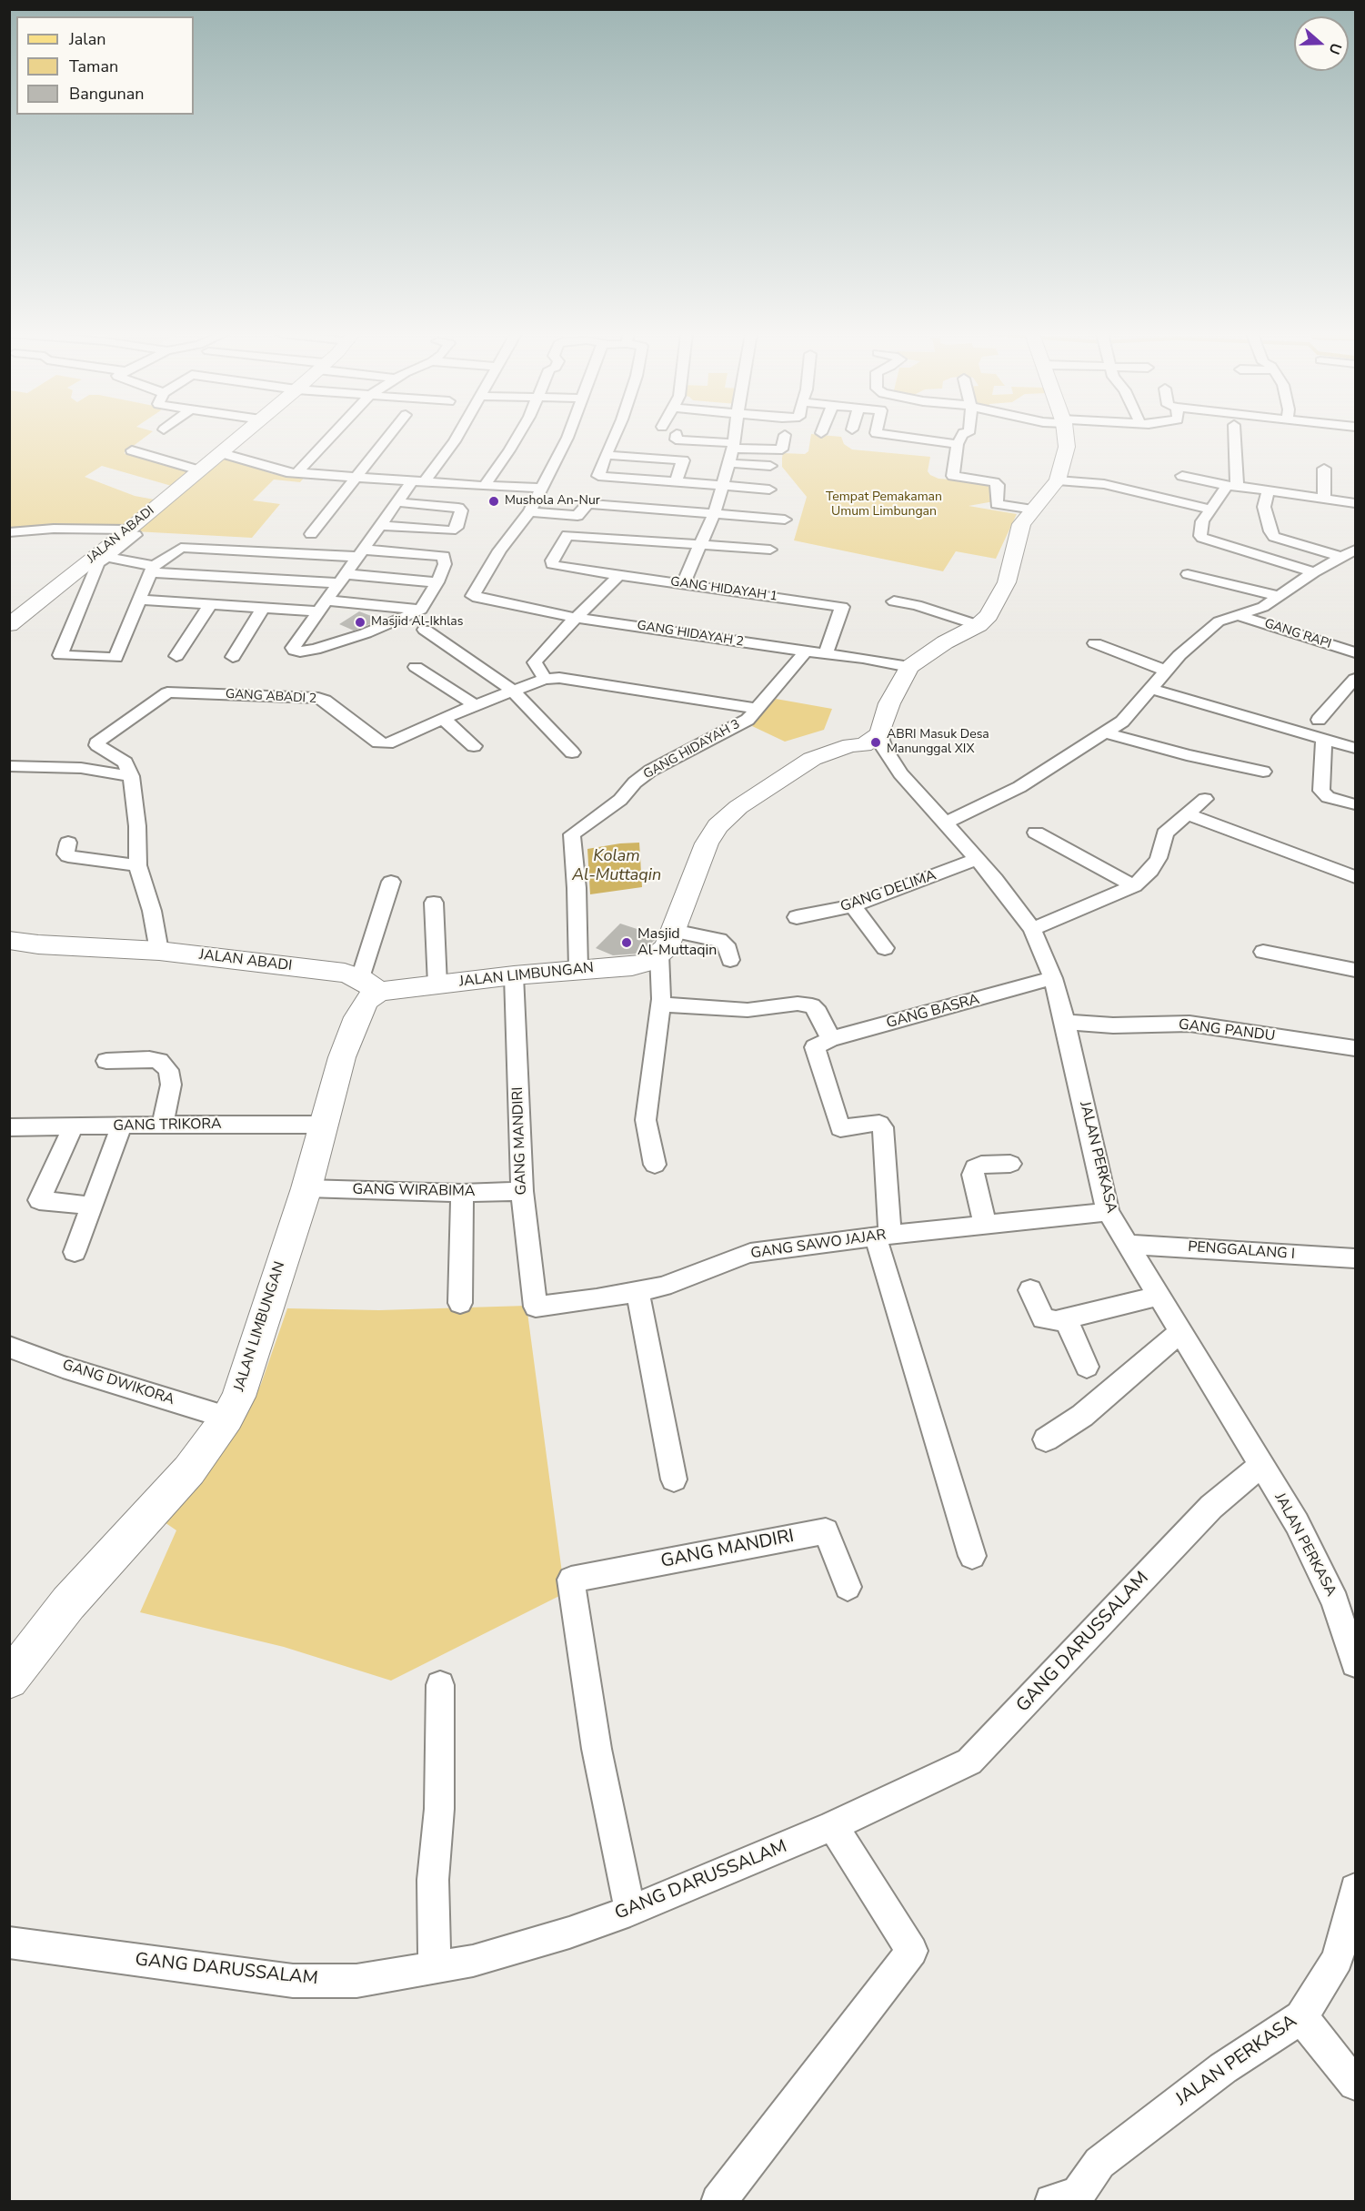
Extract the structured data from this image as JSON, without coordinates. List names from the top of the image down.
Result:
{
  "streets": {
    "street": [
      "JALAN ABADI",
      "GANG HIDAYAH 1",
      "GANG HIDAYAH 2",
      "GANG RAPI",
      "GANG ABADI 2",
      "GANG HIDAYAH 3",
      "GANG DELIMA",
      "JALAN LIMBUNGAN",
      "GANG BASRA",
      "GANG PANDU",
      "GANG TRIKORA",
      "GANG MANDIRI",
      "JALAN PERKASA",
      "GANG WIRABIMA",
      "GANG SAWO JAJAR",
      "PENGGALANG I",
      "GANG DWIKORA",
      "GANG DARUSSALAM"
    ]
  },
  "crossings": [
    ["JALAN ABADI", "JALAN LIMBUNGAN"],
    ["GANG HIDAYAH 1", "GANG HIDAYAH 2"],
    ["GANG HIDAYAH 2", "GANG HIDAYAH 3"],
    ["GANG ABADI 2", "GANG HIDAYAH 3"],
    ["GANG HIDAYAH 3", "JALAN LIMBUNGAN"],
    ["GANG DELIMA", "JALAN PERKASA"],
    ["JALAN LIMBUNGAN", "GANG TRIKORA"],
    ["JALAN LIMBUNGAN", "GANG MANDIRI"],
    ["JALAN LIMBUNGAN", "GANG WIRABIMA"],
    ["JALAN LIMBUNGAN", "GANG DWIKORA"],
    ["GANG BASRA", "JALAN PERKASA"],
    ["GANG PANDU", "JALAN PERKASA"],
    ["GANG MANDIRI", "GANG WIRABIMA"],
    ["GANG MANDIRI", "GANG SAWO JAJAR"],
    ["GANG MANDIRI", "GANG DARUSSALAM"],
    ["JALAN PERKASA", "GANG SAWO JAJAR"],
    ["JALAN PERKASA", "PENGGALANG I"],
    ["JALAN PERKASA", "GANG DARUSSALAM"]
  ],
  "water": ["Kolam Al-Muttaqin"],
  "parks": ["Tempat Pemakaman Umum Limbungan"],
  "places": [
    "Mushola An-Nur",
    "Masjid Al-Ikhlas",
    "ABRI Masuk Desa Manunggal XIX",
    "Masjid Al-Muttaqin"
  ],
  "legend": ["Jalan", "Taman", "Bangunan"],
  "north": "right"
}
